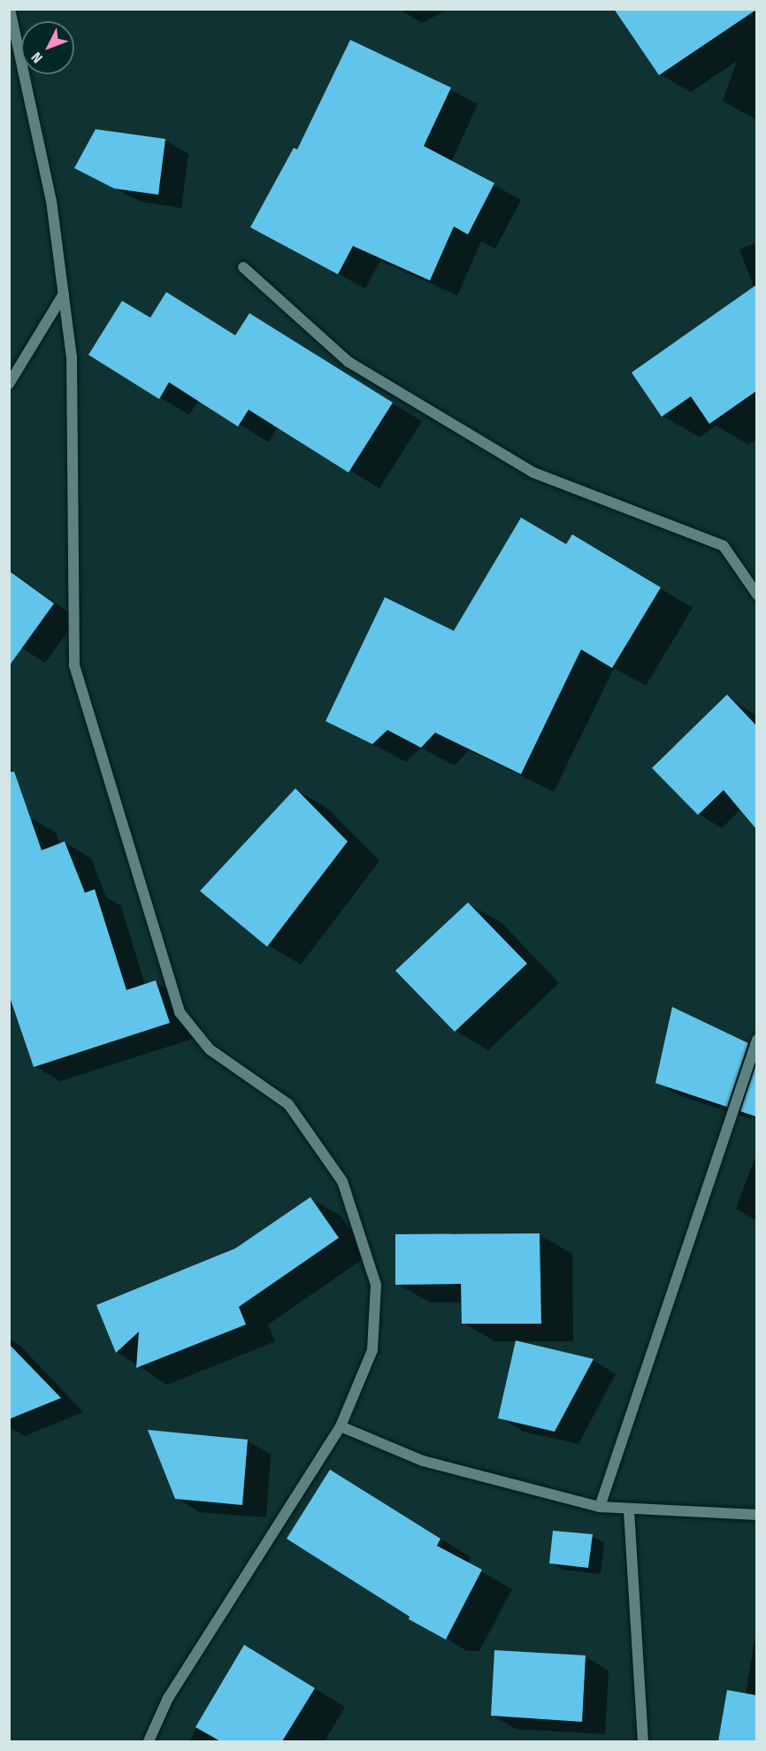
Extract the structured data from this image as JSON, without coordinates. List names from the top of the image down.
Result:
{
  "north": "bottom left"
}
